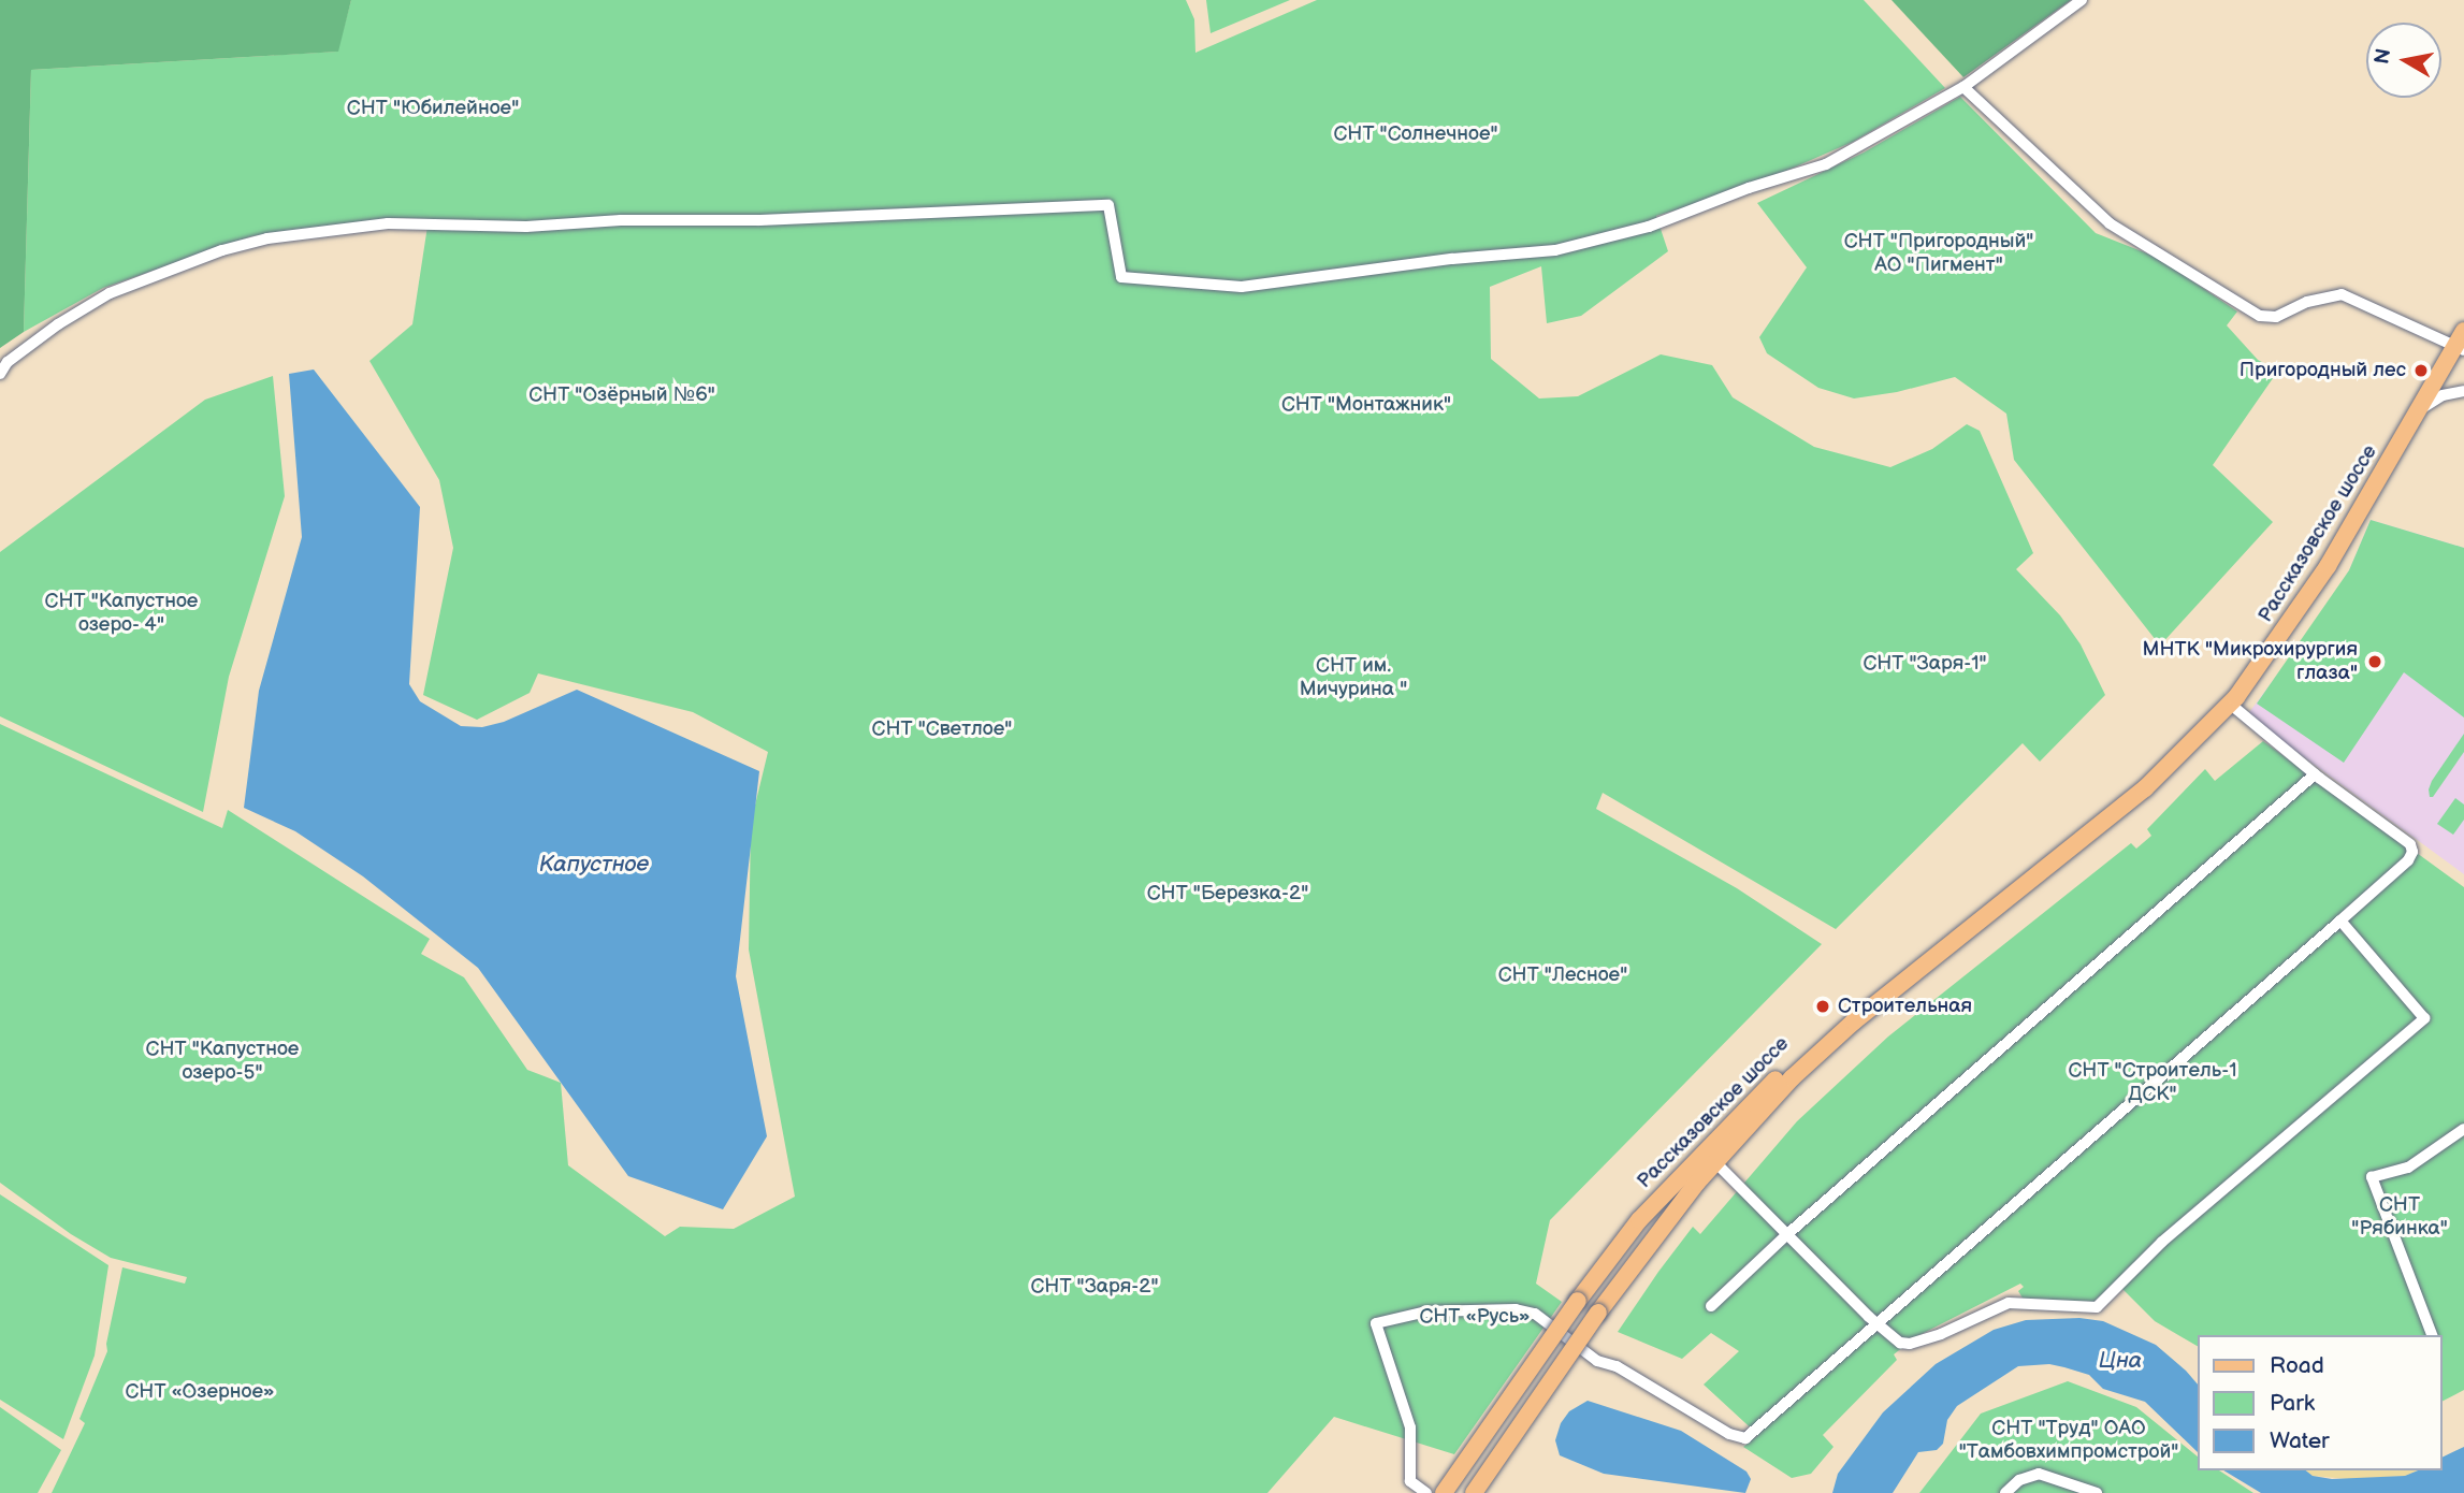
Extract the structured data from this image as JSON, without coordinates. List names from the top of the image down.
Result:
{
  "streets": {
    "main road": ["Рассказовское шоссе"]
  },
  "water": ["Капустное", "Цна"],
  "parks": [
    "СНТ \"Юбилейное\"",
    "СНТ \"Солнечное\"",
    "СНТ \"Пригородный\" АО \"Пигмент\"",
    "СНТ \"Озёрный №6\"",
    "СНТ \"Монтажник\"",
    "СНТ \"Капустное озеро- 4\"",
    "СНТ \"Заря-1\"",
    "СНТ им. Мичурина \"",
    "СНТ \"Светлое\"",
    "СНТ \"Березка-2\"",
    "СНТ \"Лесное\"",
    "СНТ \"Капустное озеро-5\"",
    "СНТ \"Строитель-1 ДСК\"",
    "СНТ \"Рябинка\"",
    "СНТ \"Заря-2\"",
    "СНТ «Русь»",
    "СНТ «Озерное»",
    "СНТ \"Труд\" ОАО \"Тамбовхимпромстрой\""
  ],
  "places": ["Пригородный лес", "МНТК \"Микрохирургия глаза\"", "Строительная"],
  "legend": ["Road", "Park", "Water"],
  "north": "left"
}
